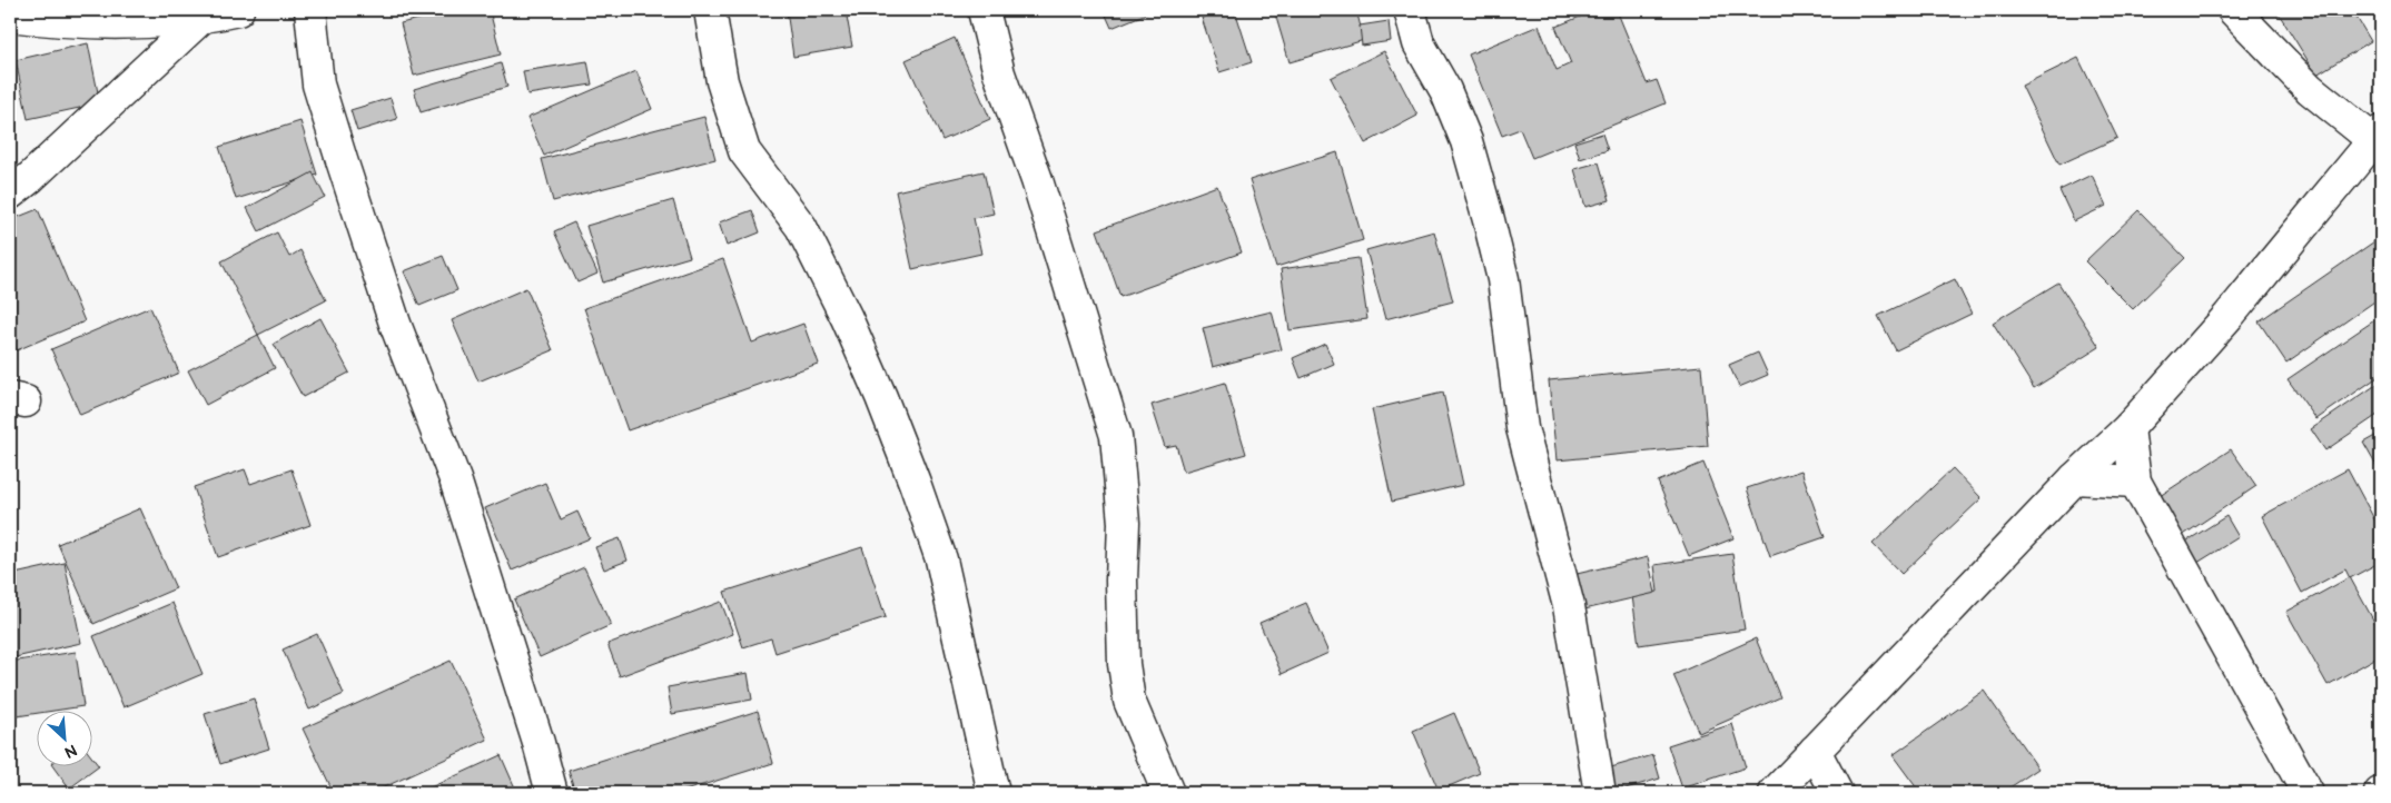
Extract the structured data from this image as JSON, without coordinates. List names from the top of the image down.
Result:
{
  "north": "bottom right"
}
